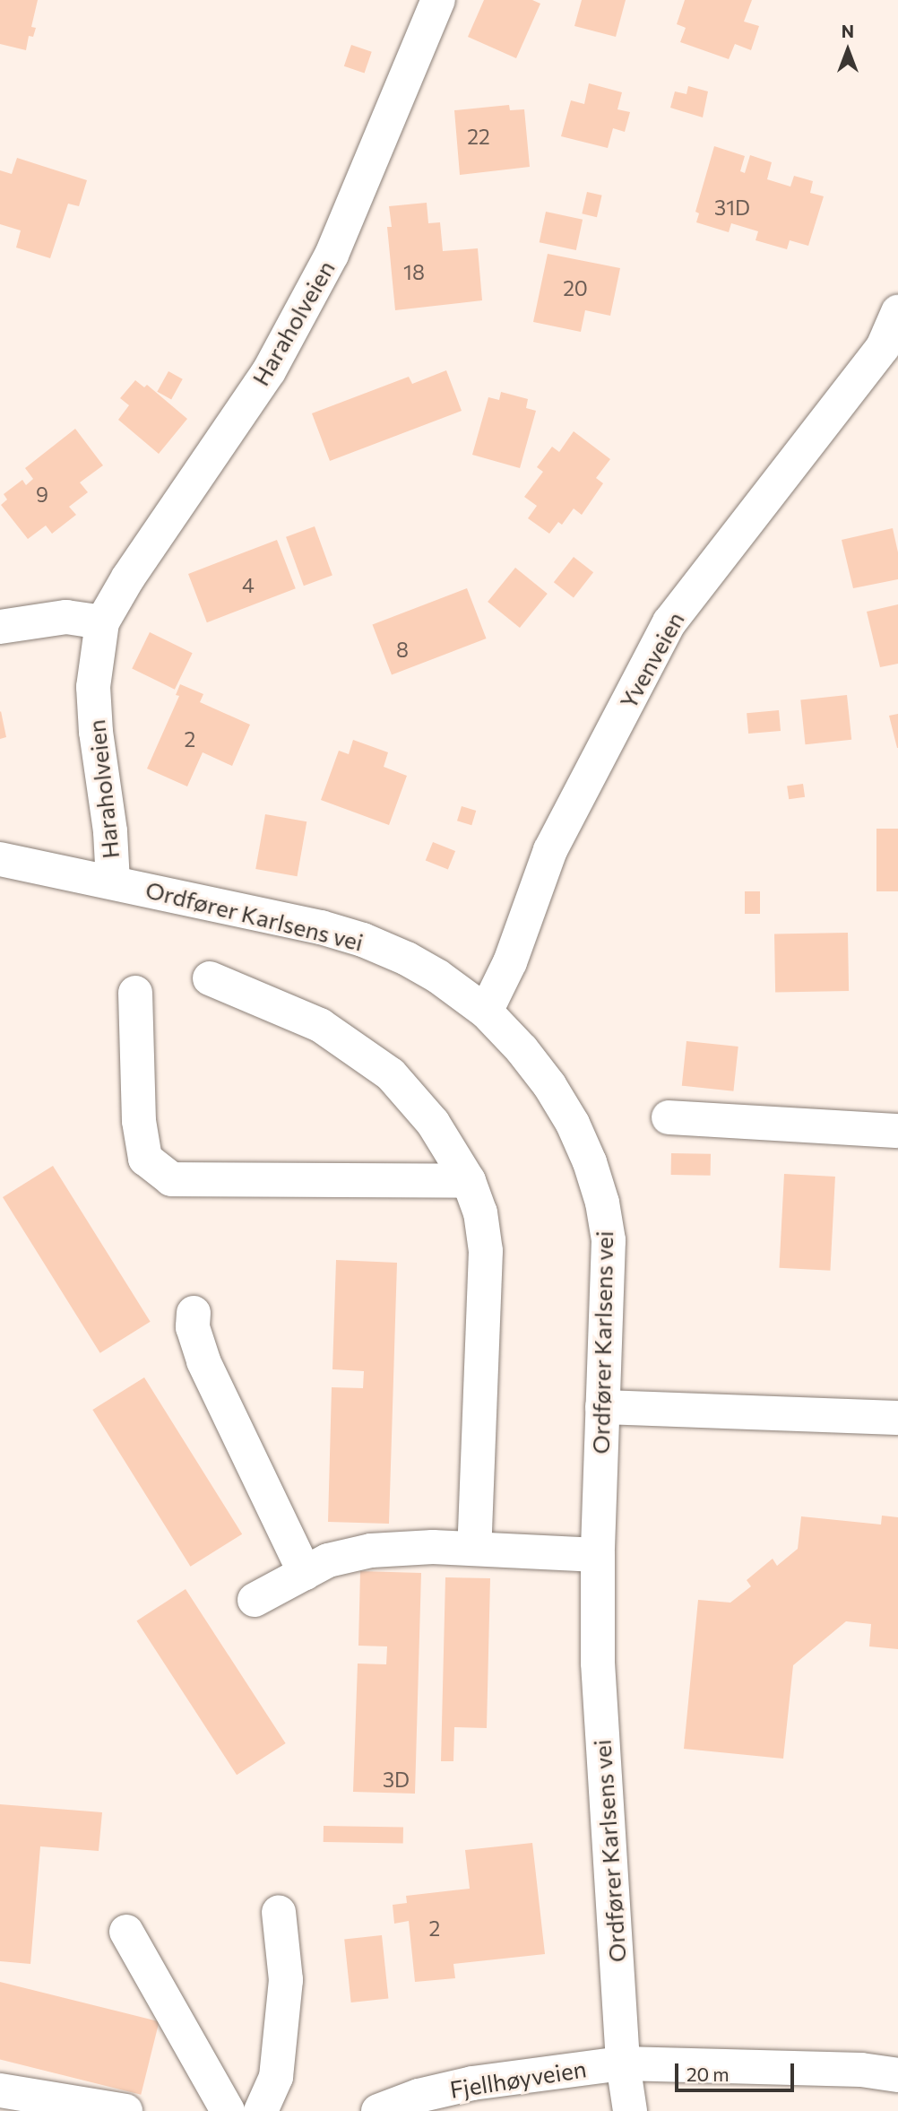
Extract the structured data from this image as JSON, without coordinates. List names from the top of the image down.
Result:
{
  "streets": {
    "street": [
      "Haraholveien",
      "Yvenveien",
      "Ordfører Karlsens vei",
      "Fjellhøyveien"
    ]
  },
  "crossings": [
    ["Haraholveien", "Ordfører Karlsens vei"],
    ["Yvenveien", "Ordfører Karlsens vei"],
    ["Ordfører Karlsens vei", "Fjellhøyveien"]
  ],
  "house_numbers": [
    "22",
    "31D",
    "18",
    "20",
    "9",
    "4",
    "8",
    "2",
    "3D",
    "2"
  ],
  "scale_bar": "20 m",
  "north": "top"
}
